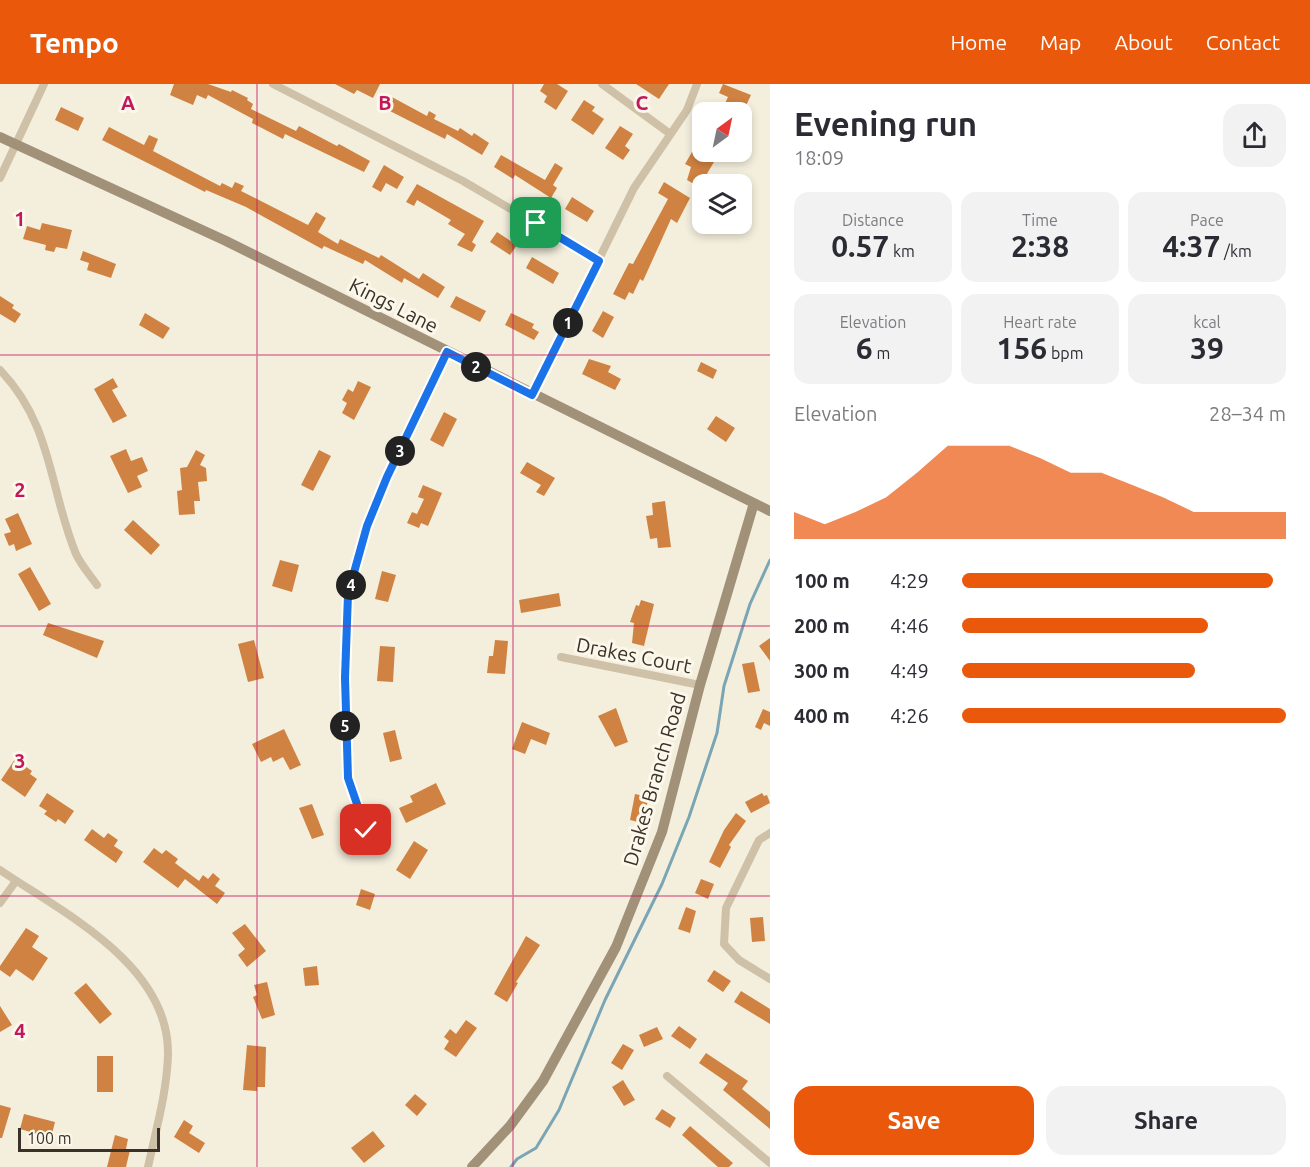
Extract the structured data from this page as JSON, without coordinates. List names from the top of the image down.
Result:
{
  "streets": {
    "street": ["Kings Lane", "Drakes Court", "Drakes Branch Road"]
  },
  "crossings": [
    ["Kings Lane", "Drakes Branch Road"],
    ["Drakes Court", "Drakes Branch Road"]
  ],
  "scale_bar": "100 m",
  "north": "top right",
  "page": {
    "header": "Tempo",
    "nav": [
      "Home",
      "Map",
      "About",
      "Contact"
    ],
    "heading": ["Evening run", "18:09"],
    "stats": [
      ["Distance", "0.57 km"],
      ["Time", "2:38"],
      ["Pace", "4:37 /km"],
      ["Elevation", "6 m"],
      ["Heart rate", "156 bpm"],
      ["kcal", "39"]
    ],
    "pins": [
      "1",
      "2",
      "3",
      "4",
      "5"
    ],
    "chart": ["Elevation", "28–34 m"],
    "list": [
      {
        "name": "100 m",
        "note": "4:29"
      },
      {
        "name": "200 m",
        "note": "4:46"
      },
      {
        "name": "300 m",
        "note": "4:49"
      },
      {
        "name": "400 m",
        "note": "4:26"
      }
    ],
    "buttons": ["Save", "Share"],
    "scale": "100 m"
  },
  "grid": {
    "columns": ["A", "B", "C"],
    "rows": [
      "1",
      "2",
      "3",
      "4"
    ]
  }
}
